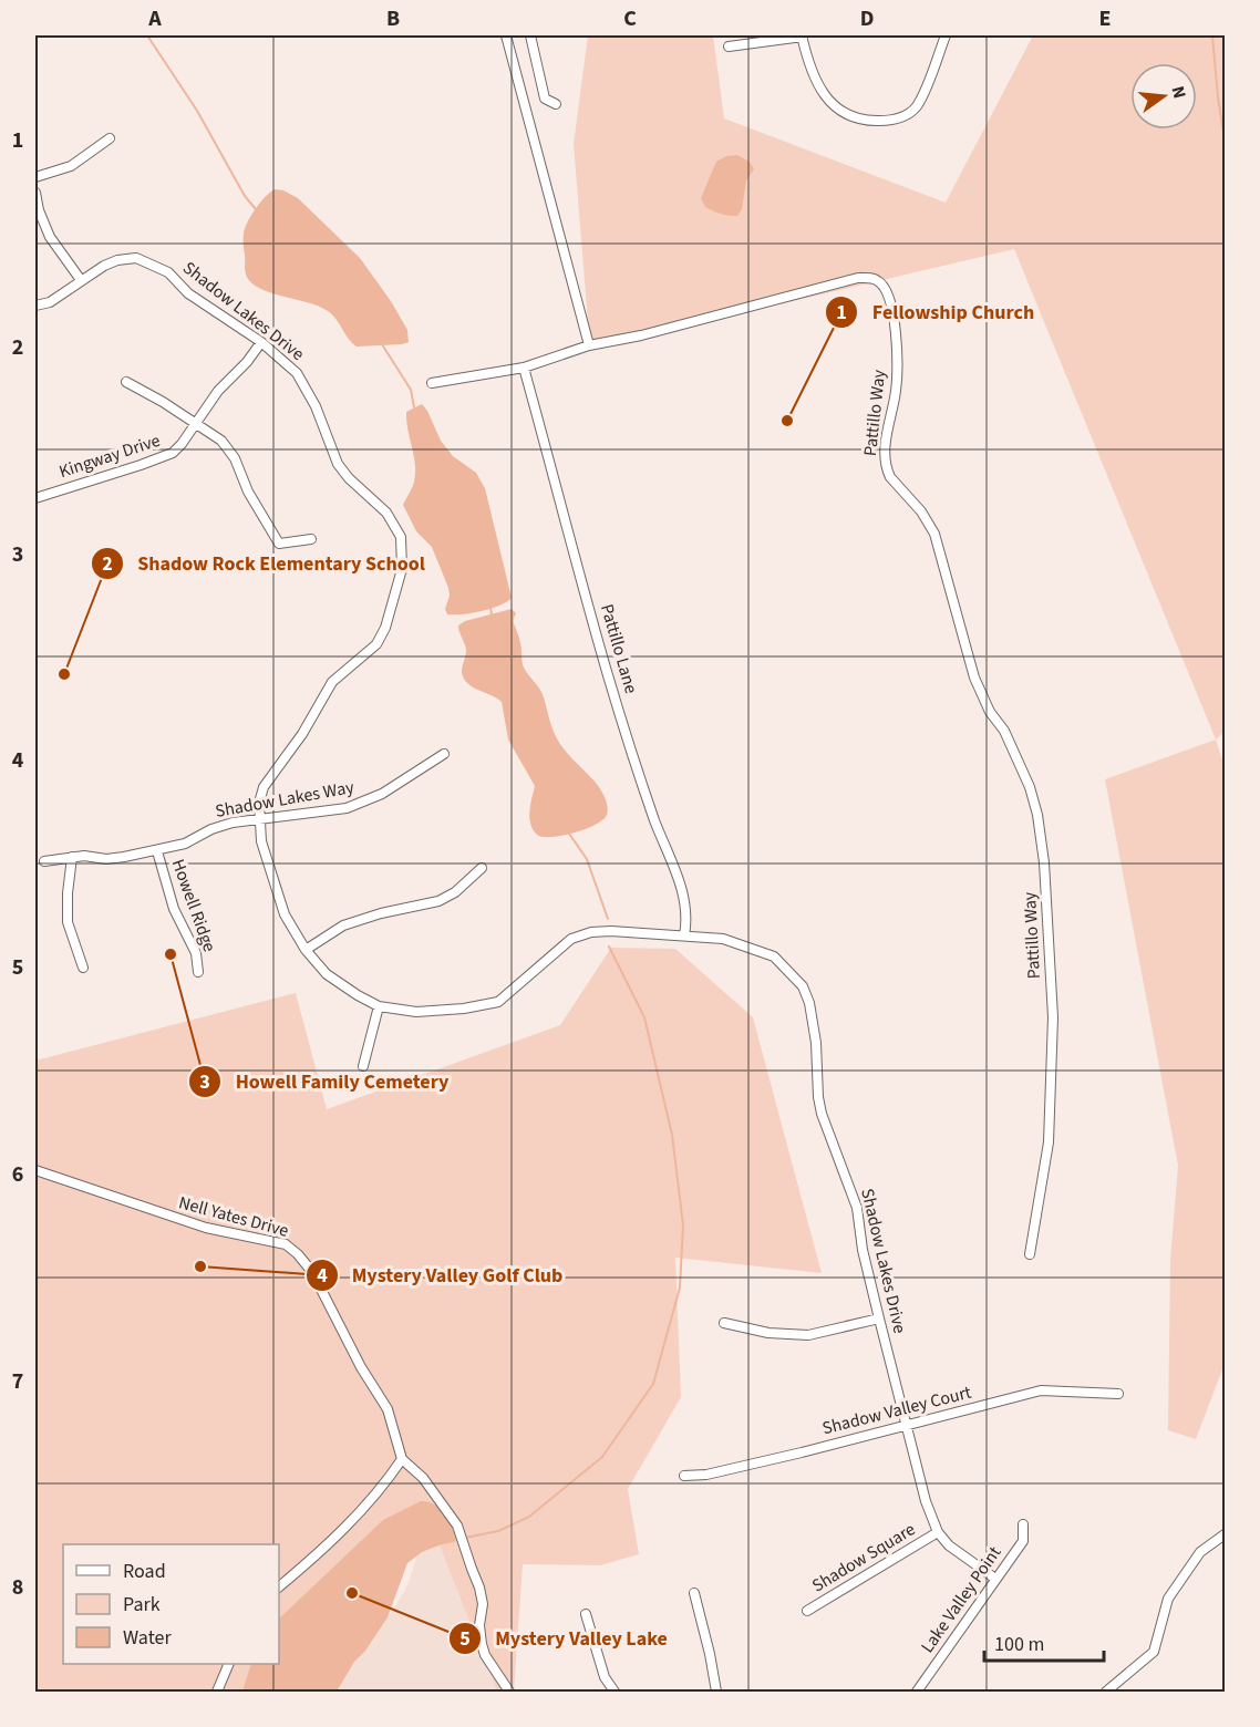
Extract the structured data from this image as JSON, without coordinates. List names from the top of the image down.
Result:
{
  "streets": {
    "street": [
      "Shadow Lakes Drive",
      "Pattillo Way",
      "Kingway Drive",
      "Pattillo Lane",
      "Shadow Lakes Way",
      "Howell Ridge",
      "Nell Yates Drive",
      "Shadow Valley Court",
      "Shadow Square",
      "Lake Valley Point"
    ]
  },
  "crossings": [
    ["Shadow Lakes Drive", "Kingway Drive"],
    ["Shadow Lakes Drive", "Pattillo Lane"],
    ["Shadow Lakes Drive", "Shadow Lakes Way"],
    ["Shadow Lakes Drive", "Shadow Valley Court"],
    ["Shadow Lakes Drive", "Shadow Square"],
    ["Shadow Lakes Drive", "Lake Valley Point"],
    ["Shadow Lakes Way", "Howell Ridge"]
  ],
  "places": [
    "Fellowship Church",
    "Shadow Rock Elementary School",
    "Howell Family Cemetery",
    "Mystery Valley Golf Club",
    "Mystery Valley Lake"
  ],
  "legend": ["Road", "Park", "Water"],
  "scale_bar": "100 m",
  "north": "right",
  "grid": {
    "columns": [
      "A",
      "B",
      "C",
      "D",
      "E"
    ],
    "rows": [
      "1",
      "2",
      "3",
      "4",
      "5",
      "6",
      "7",
      "8"
    ]
  }
}
